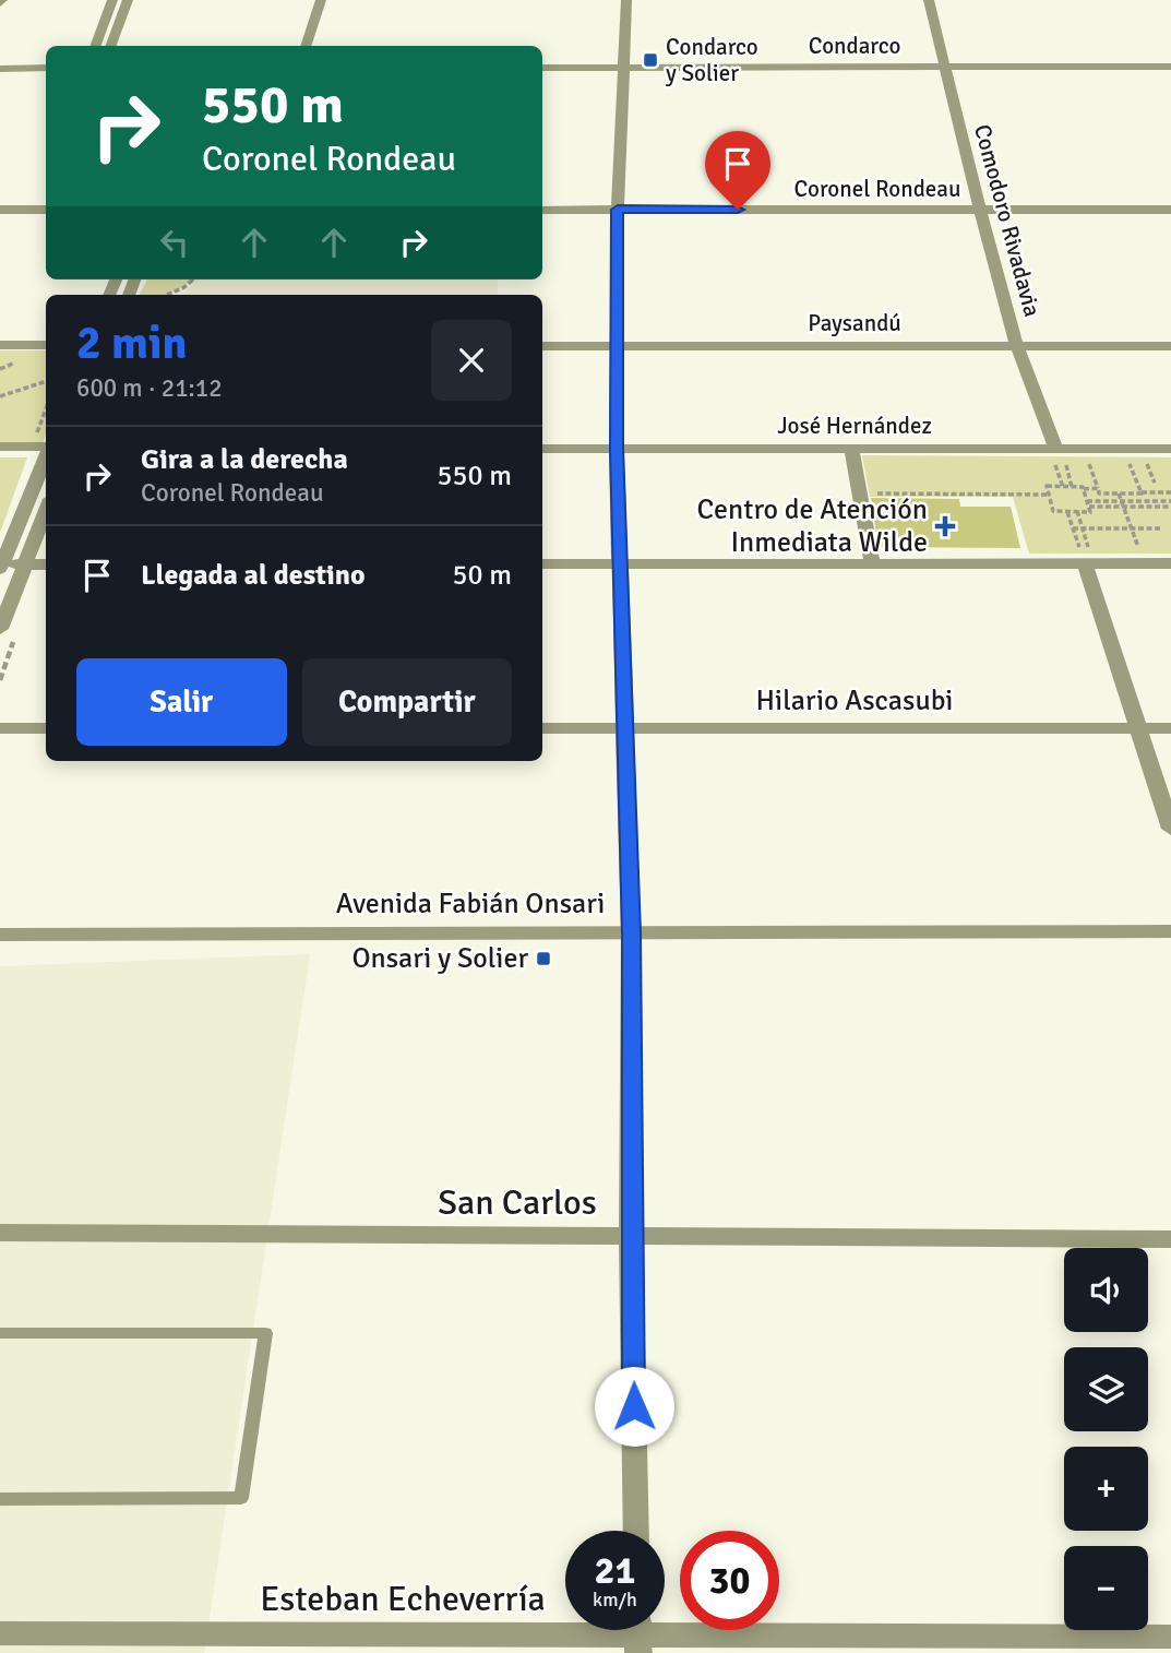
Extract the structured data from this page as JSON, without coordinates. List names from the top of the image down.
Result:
{
  "streets": {
    "street": [
      "Condarco",
      "Coronel Rondeau",
      "Comodoro Rivadavia",
      "Paysandú",
      "José Hernández",
      "Hilario Ascasubi",
      "Avenida Fabián Onsari",
      "San Carlos",
      "Esteban Echeverría"
    ]
  },
  "crossings": [
    ["Condarco", "Comodoro Rivadavia"],
    ["Coronel Rondeau", "Comodoro Rivadavia"],
    ["Comodoro Rivadavia", "Paysandú"],
    ["Comodoro Rivadavia", "José Hernández"]
  ],
  "places": {
    "transit": ["Condarco y Solier", "Onsari y Solier"],
    "health": ["Centro de Atención Inmediata Wilde"]
  },
  "page": {
    "turn": ["550 m", "Coronel Rondeau"],
    "heading": ["2 min", "600 m · 21:12"],
    "list": [
      {
        "name": "Gira a la derecha",
        "note": "Coronel Rondeau",
        "value": "550 m"
      },
      {
        "name": "Llegada al destino",
        "value": "50 m"
      }
    ],
    "buttons": ["Salir", "Compartir"],
    "map_buttons": ["+", "−"],
    "speed": "21 km/h",
    "limit": "30"
  }
}
